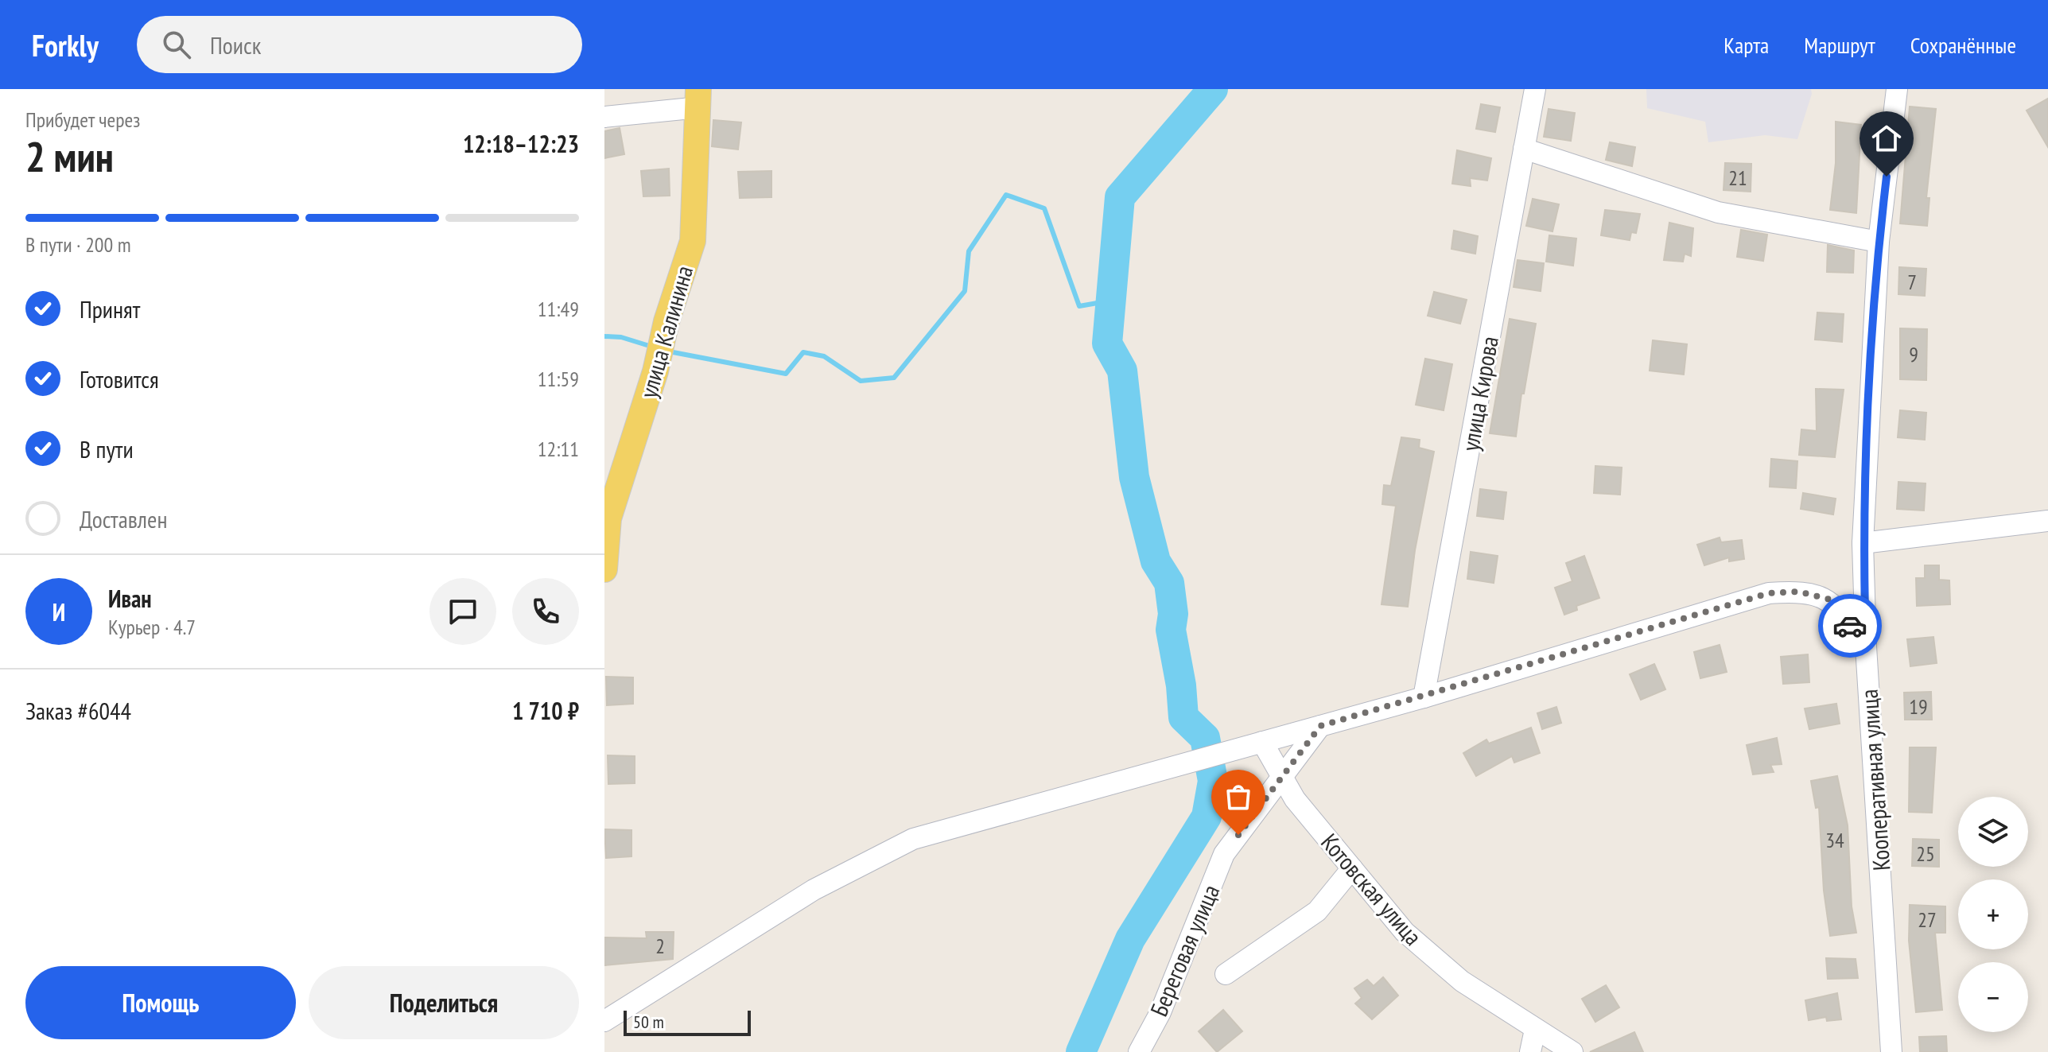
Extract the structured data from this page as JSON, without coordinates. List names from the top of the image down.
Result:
{
  "streets": {
    "main road": ["улица Калинина"],
    "street": [
      "улица Кирова",
      "Кооперативная улица",
      "Котовская улица",
      "Береговая улица"
    ]
  },
  "crossings": [
    ["Котовская улица", "Береговая улица"]
  ],
  "house_numbers": [
    "21",
    "7",
    "9",
    "19",
    "34",
    "25",
    "27",
    "2"
  ],
  "scale_bar": "50 m",
  "page": {
    "header": "Forkly",
    "search": "Поиск",
    "nav": ["Карта", "Маршрут", "Сохранённые"],
    "heading": ["2 мин", "Прибудет через", "12:18–12:23"],
    "panel": [
      "Иван",
      "Курьер · 4.7",
      "Заказ #6044",
      "1 710 ₽"
    ],
    "bar": "В пути · 200 m",
    "list": [
      ["Принят", "11:49"],
      ["Готовится", "11:59"],
      ["В пути", "12:11"],
      "Доставлен"
    ],
    "round": "И",
    "map_buttons": ["+", "−"],
    "buttons": ["Помощь", "Поделиться"],
    "scale": "50 m"
  }
}
